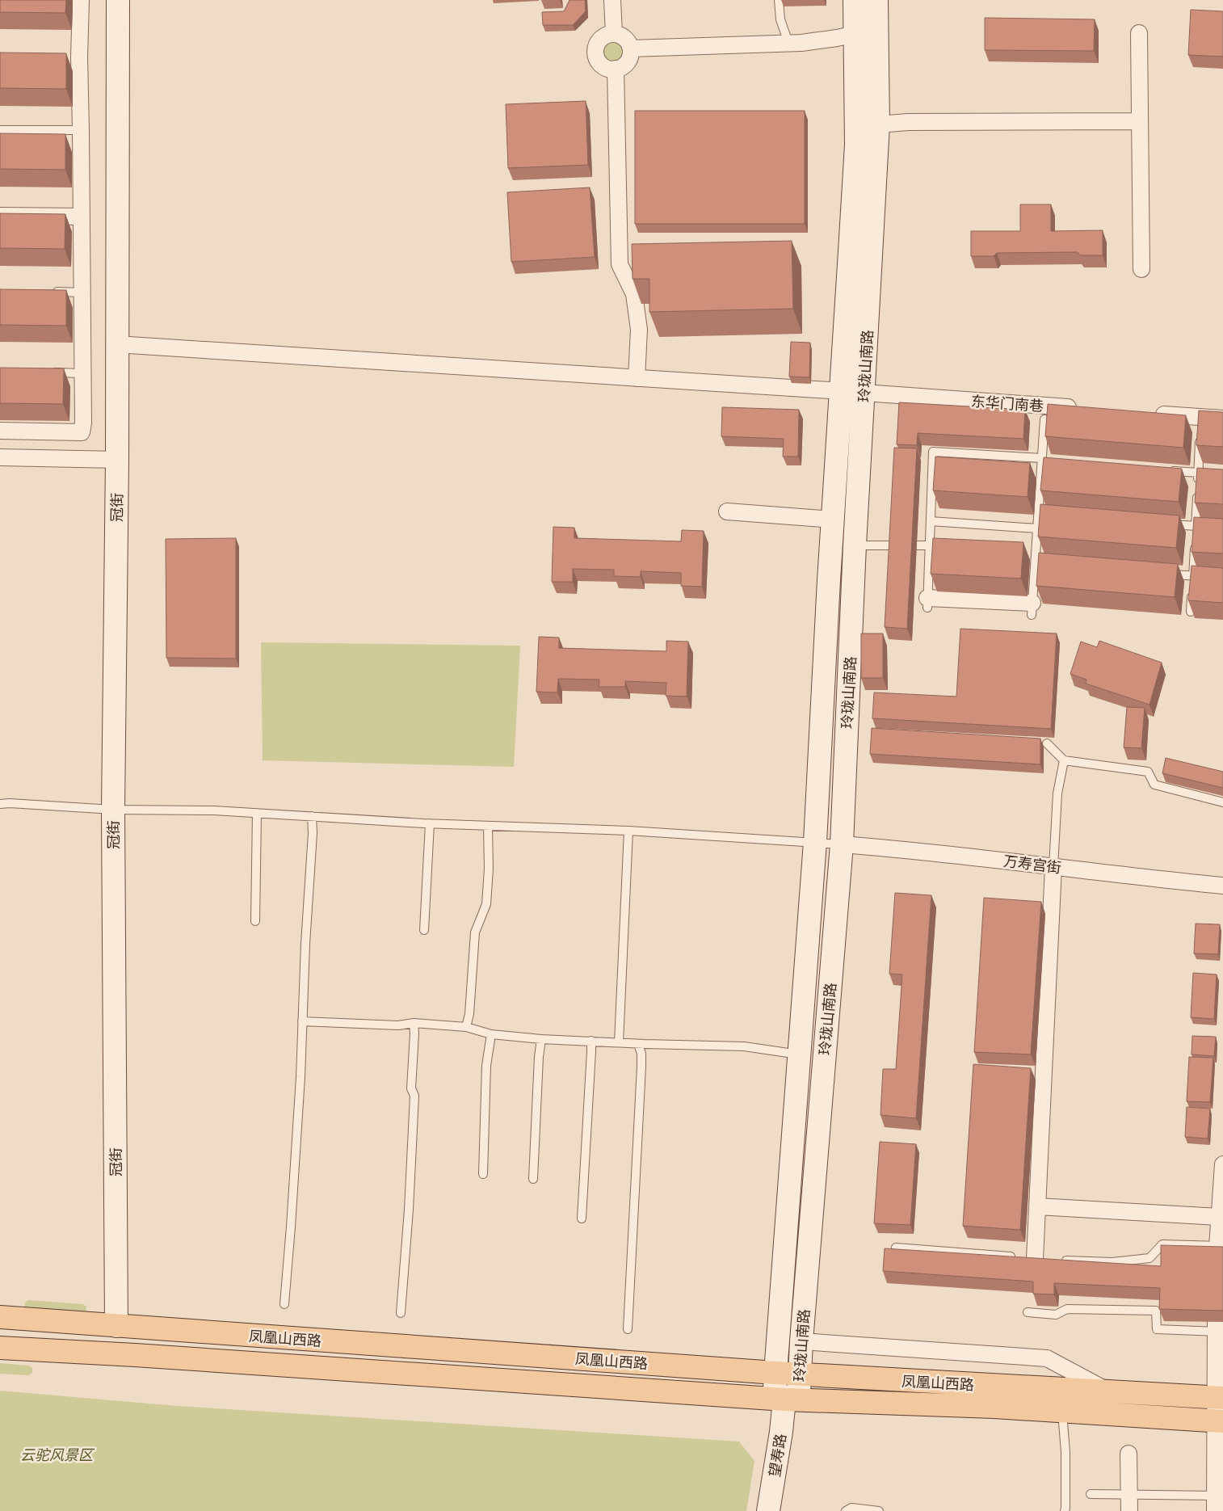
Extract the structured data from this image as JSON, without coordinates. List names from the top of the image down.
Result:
{
  "streets": {
    "main road": [
      "玲珑山南路",
      "冠街",
      "凤凰山西路",
      "望寿路"
    ],
    "street": ["东华门南巷", "万寿宫街"]
  },
  "crossings": [
    ["玲珑山南路", "东华门南巷"],
    ["玲珑山南路", "万寿宫街"],
    ["玲珑山南路", "凤凰山西路"],
    ["玲珑山南路", "望寿路"],
    ["东华门南巷", "冠街"],
    ["冠街", "凤凰山西路"],
    ["凤凰山西路", "望寿路"]
  ],
  "parks": ["云驼风景区"]
}
